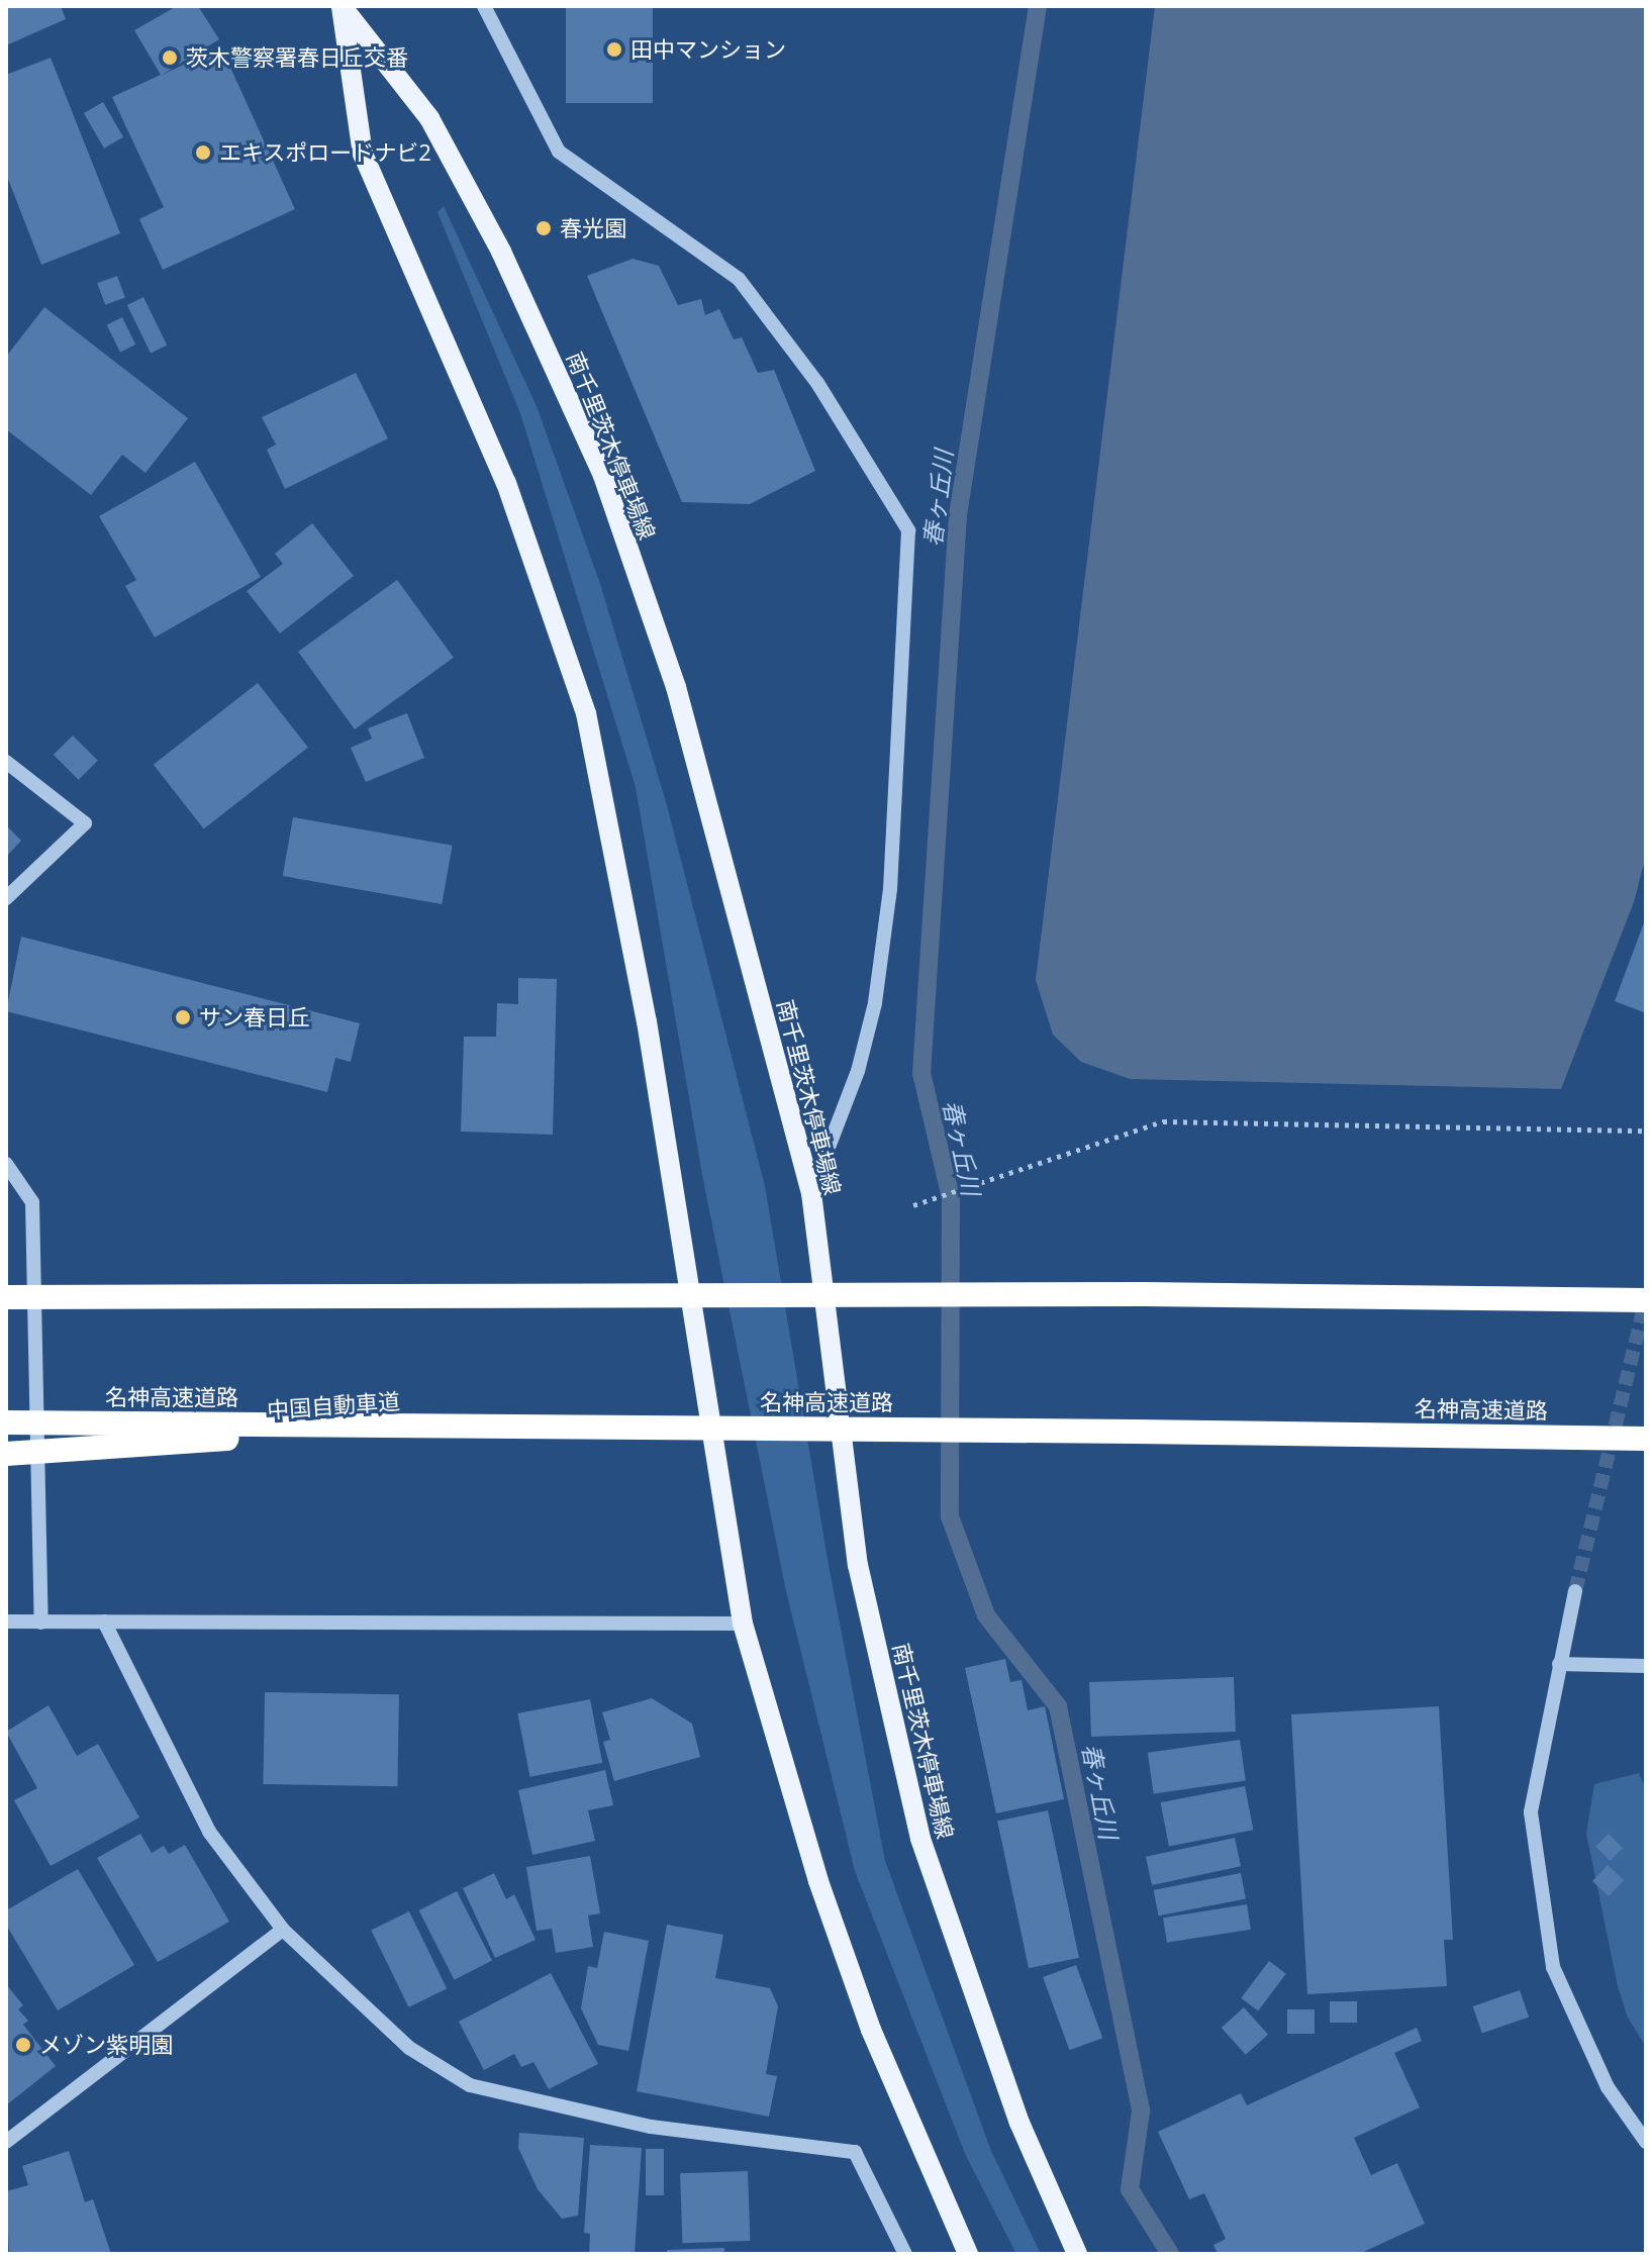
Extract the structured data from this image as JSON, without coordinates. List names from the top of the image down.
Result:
{
  "streets": {
    "highway": ["名神高速道路", "中国自動車道"],
    "main road": ["南千里茨木停車場線"]
  },
  "crossings": [
    ["名神高速道路", "中国自動車道"]
  ],
  "water": ["春ヶ丘川"],
  "places": [
    "田中マンション",
    "茨木警察署春日丘交番",
    "エキスポロードナビ2",
    "春光園",
    "サン春日丘",
    "メゾン紫明園"
  ]
}
